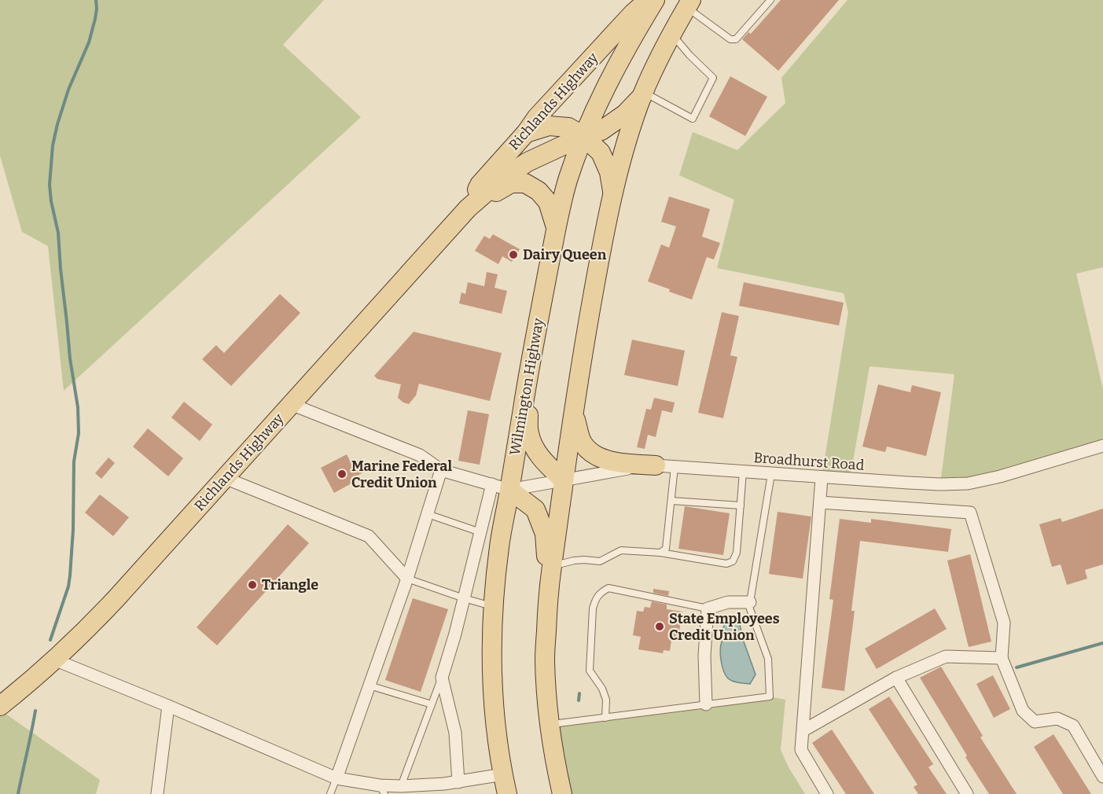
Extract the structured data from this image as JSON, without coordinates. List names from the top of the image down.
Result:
{
  "streets": {
    "main road": ["Richlands Highway", "Wilmington Highway"],
    "street": ["Broadhurst Road"]
  },
  "crossings": [
    ["Richlands Highway", "Wilmington Highway"],
    ["Wilmington Highway", "Broadhurst Road"]
  ],
  "places": [
    "Dairy Queen",
    "Marine Federal Credit Union",
    "Triangle",
    "State Employees Credit Union"
  ]
}
